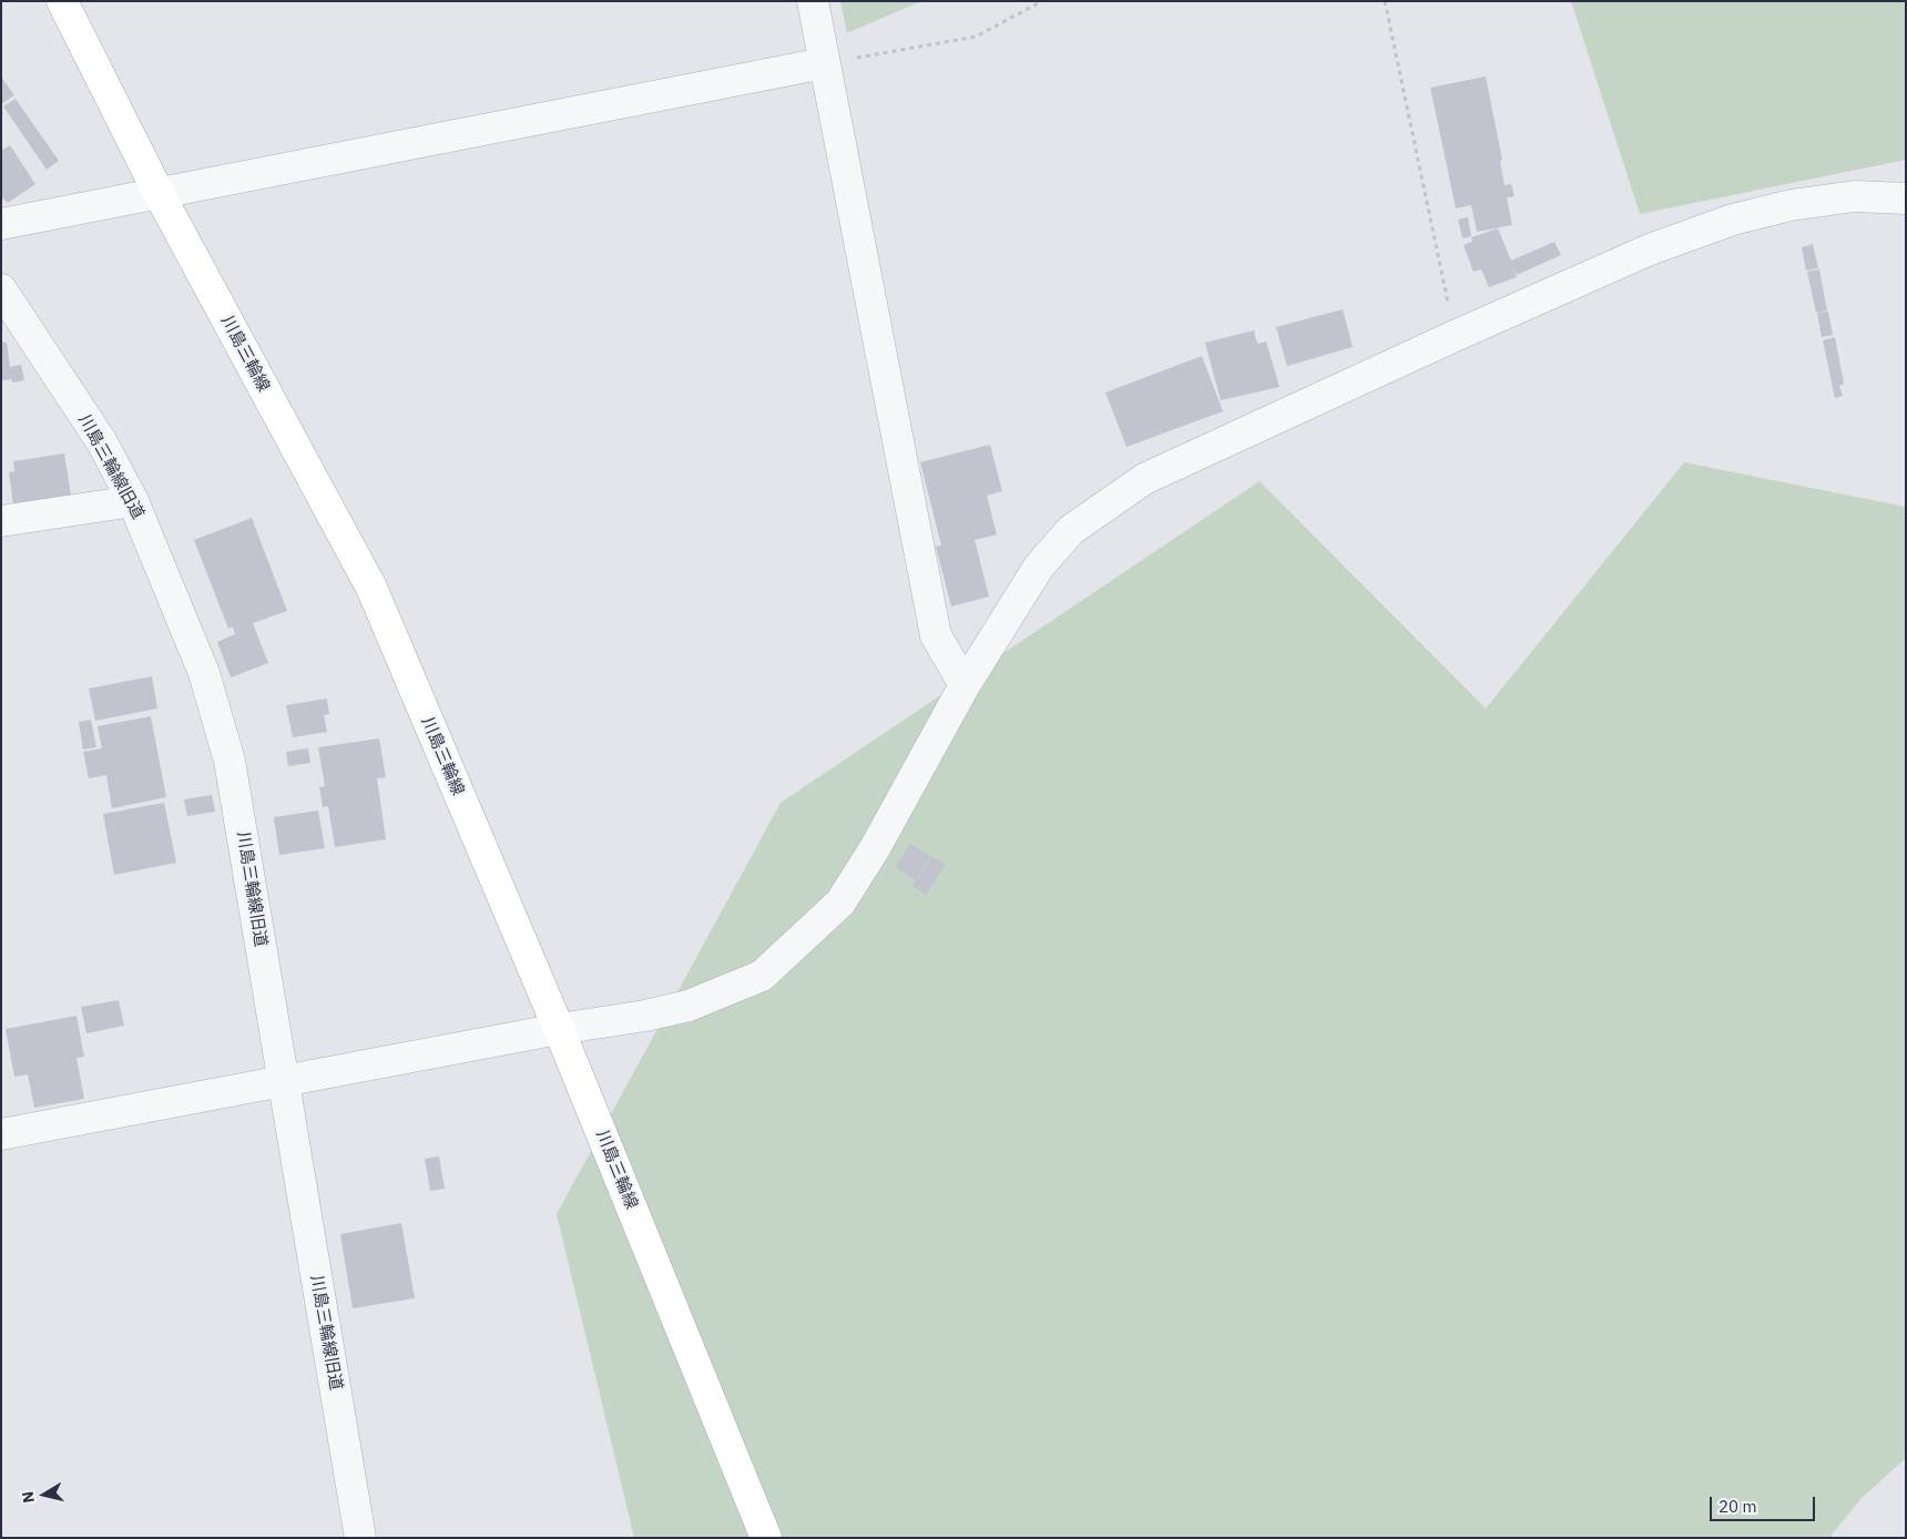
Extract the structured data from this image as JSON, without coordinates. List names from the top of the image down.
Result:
{
  "streets": {
    "main road": ["川島三輪線"],
    "street": ["川島三輪線旧道"]
  },
  "scale_bar": "20 m",
  "north": "left"
}
